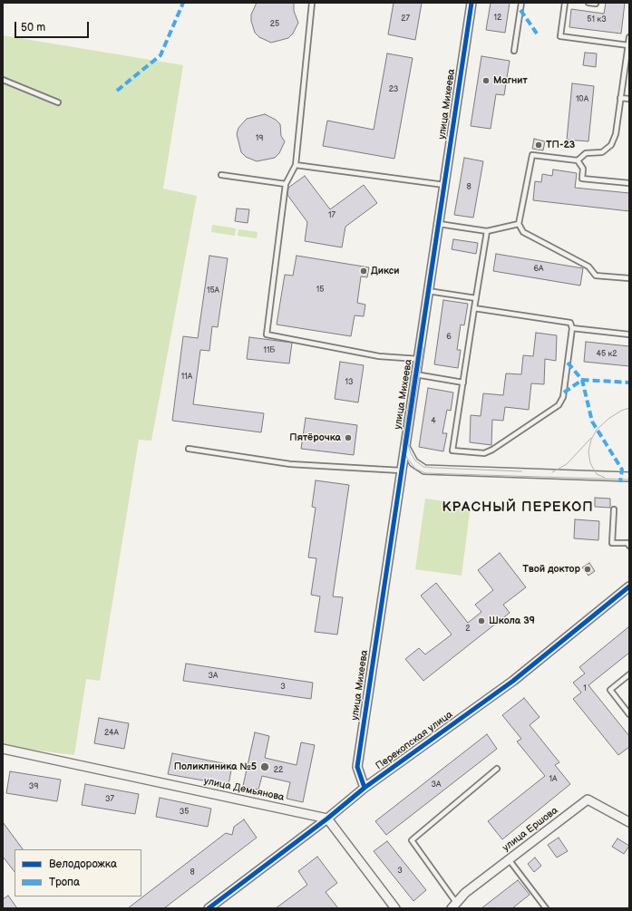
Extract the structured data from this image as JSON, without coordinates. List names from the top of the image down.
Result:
{
  "streets": {
    "street": [
      "улица Михеева",
      "Перекопская улица",
      "улица Демьянова",
      "улица Ершова"
    ]
  },
  "crossings": [
    ["улица Михеева", "Перекопская улица"],
    ["Перекопская улица", "улица Демьянова"]
  ],
  "districts": ["КРАСНЫЙ ПЕРЕКОП"],
  "places": [
    "Магнит",
    "ТП-23",
    "Дикси",
    "Пятёрочка",
    "Твой доктор",
    "Школа 39",
    "Поликлиника №5"
  ],
  "house_numbers": [
    "12",
    "27",
    "51 к3",
    "25",
    "23",
    "10А",
    "19",
    "8",
    "17",
    "6А",
    "15",
    "15А",
    "6",
    "11Б",
    "45 к2",
    "11А",
    "13",
    "4",
    "2",
    "3А",
    "3",
    "1",
    "24А",
    "22",
    "1А",
    "3А",
    "39",
    "37",
    "35",
    "3",
    "8"
  ],
  "legend": ["Велодорожка", "Тропа"],
  "scale_bar": "50 m"
}
